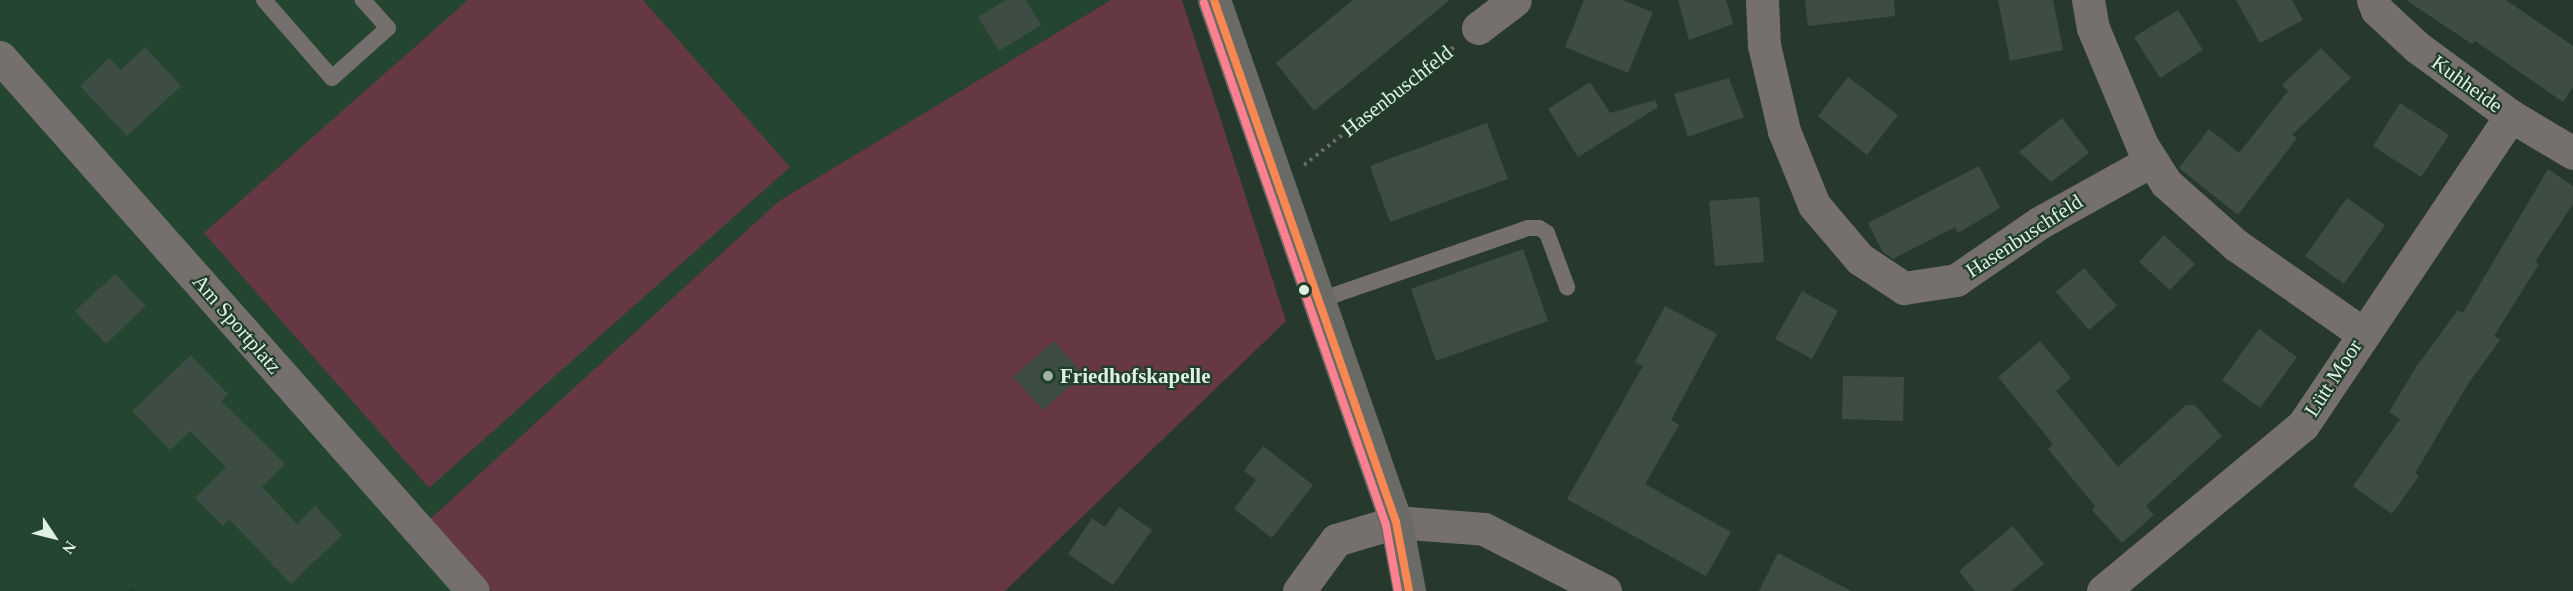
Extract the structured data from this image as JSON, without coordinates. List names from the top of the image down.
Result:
{
  "streets": {
    "street": [
      "Kuhheide",
      "Hasenbuschfeld",
      "Am Sportplatz",
      "Lütt Moor"
    ]
  },
  "crossings": [
    ["Kuhheide", "Lütt Moor"]
  ],
  "places": ["Friedhofskapelle"],
  "north": "bottom right"
}
